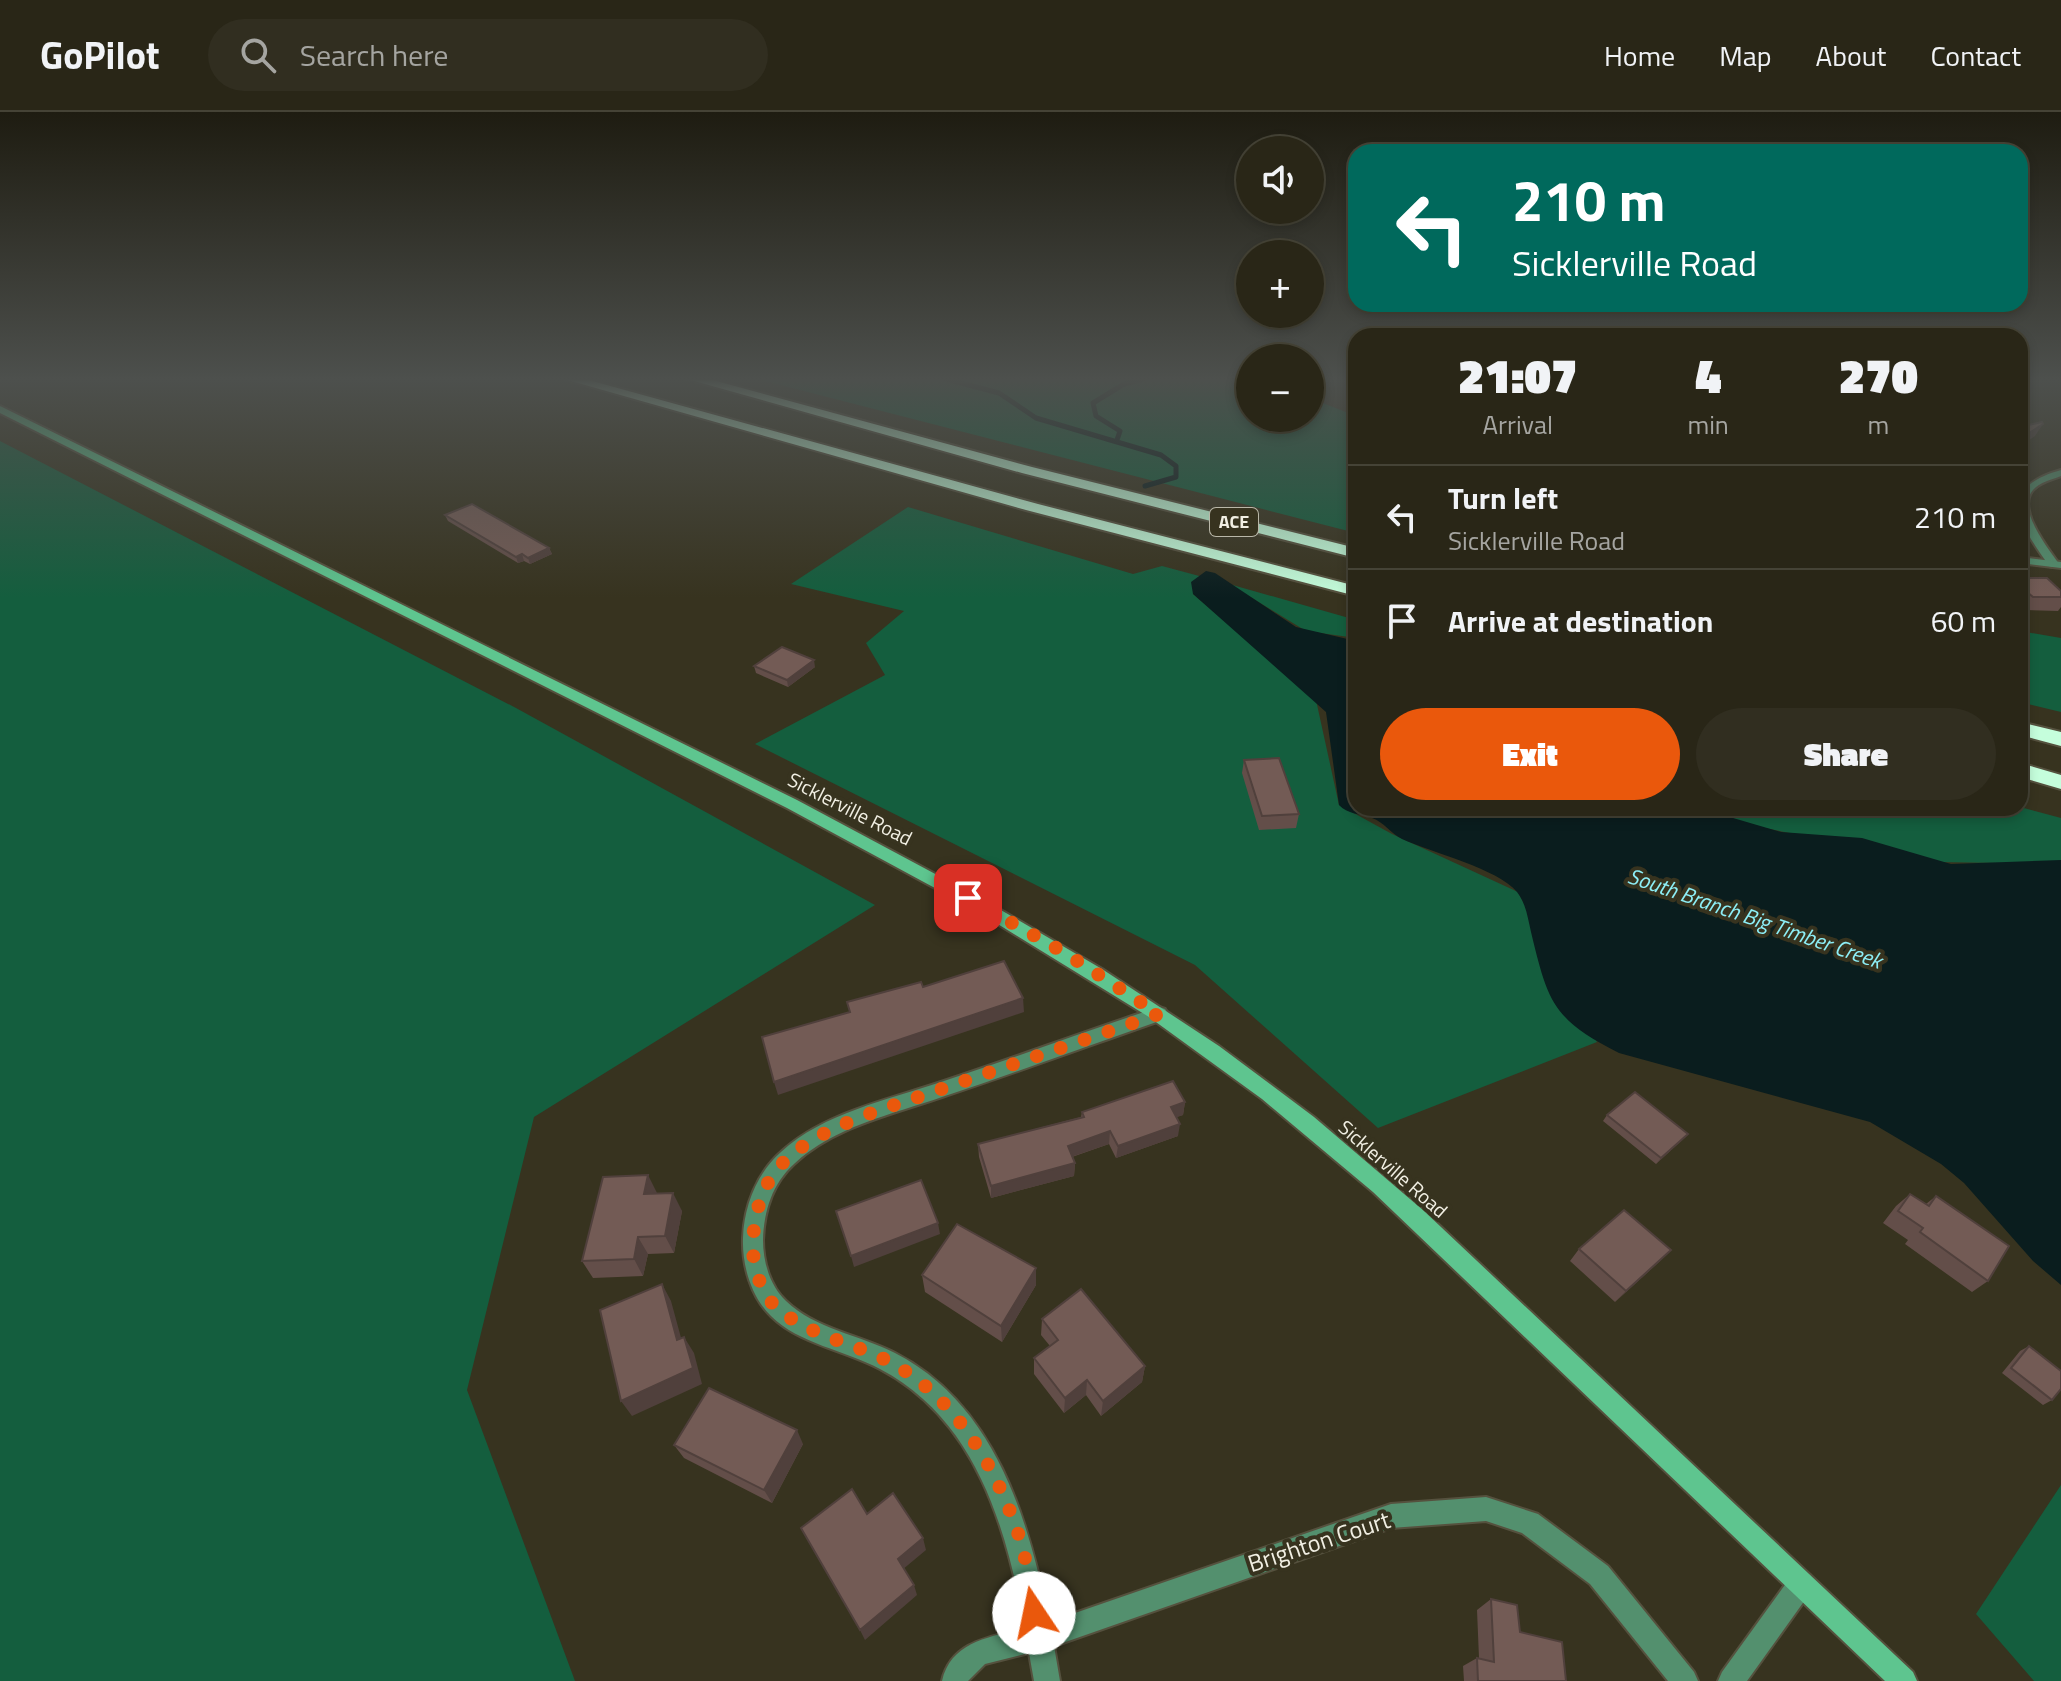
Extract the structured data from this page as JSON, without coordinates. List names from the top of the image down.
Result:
{
  "streets": {
    "highway": ["ACE"],
    "main road": ["Sicklerville Road"],
    "street": ["Brighton Court"]
  },
  "water": ["South Branch Big Timber Creek"],
  "page": {
    "header": "GoPilot",
    "search": "Search here",
    "nav": [
      "Home",
      "Map",
      "About",
      "Contact"
    ],
    "map_buttons": ["+", "−"],
    "turn": ["210 m", "Sicklerville Road"],
    "eta": [
      "21:07",
      "Arrival",
      "4",
      "min",
      "270",
      "m"
    ],
    "list": [
      {
        "name": "Turn left",
        "note": "Sicklerville Road",
        "value": "210 m"
      },
      {
        "name": "Arrive at destination",
        "value": "60 m"
      }
    ],
    "buttons": ["Exit", "Share"]
  }
}
